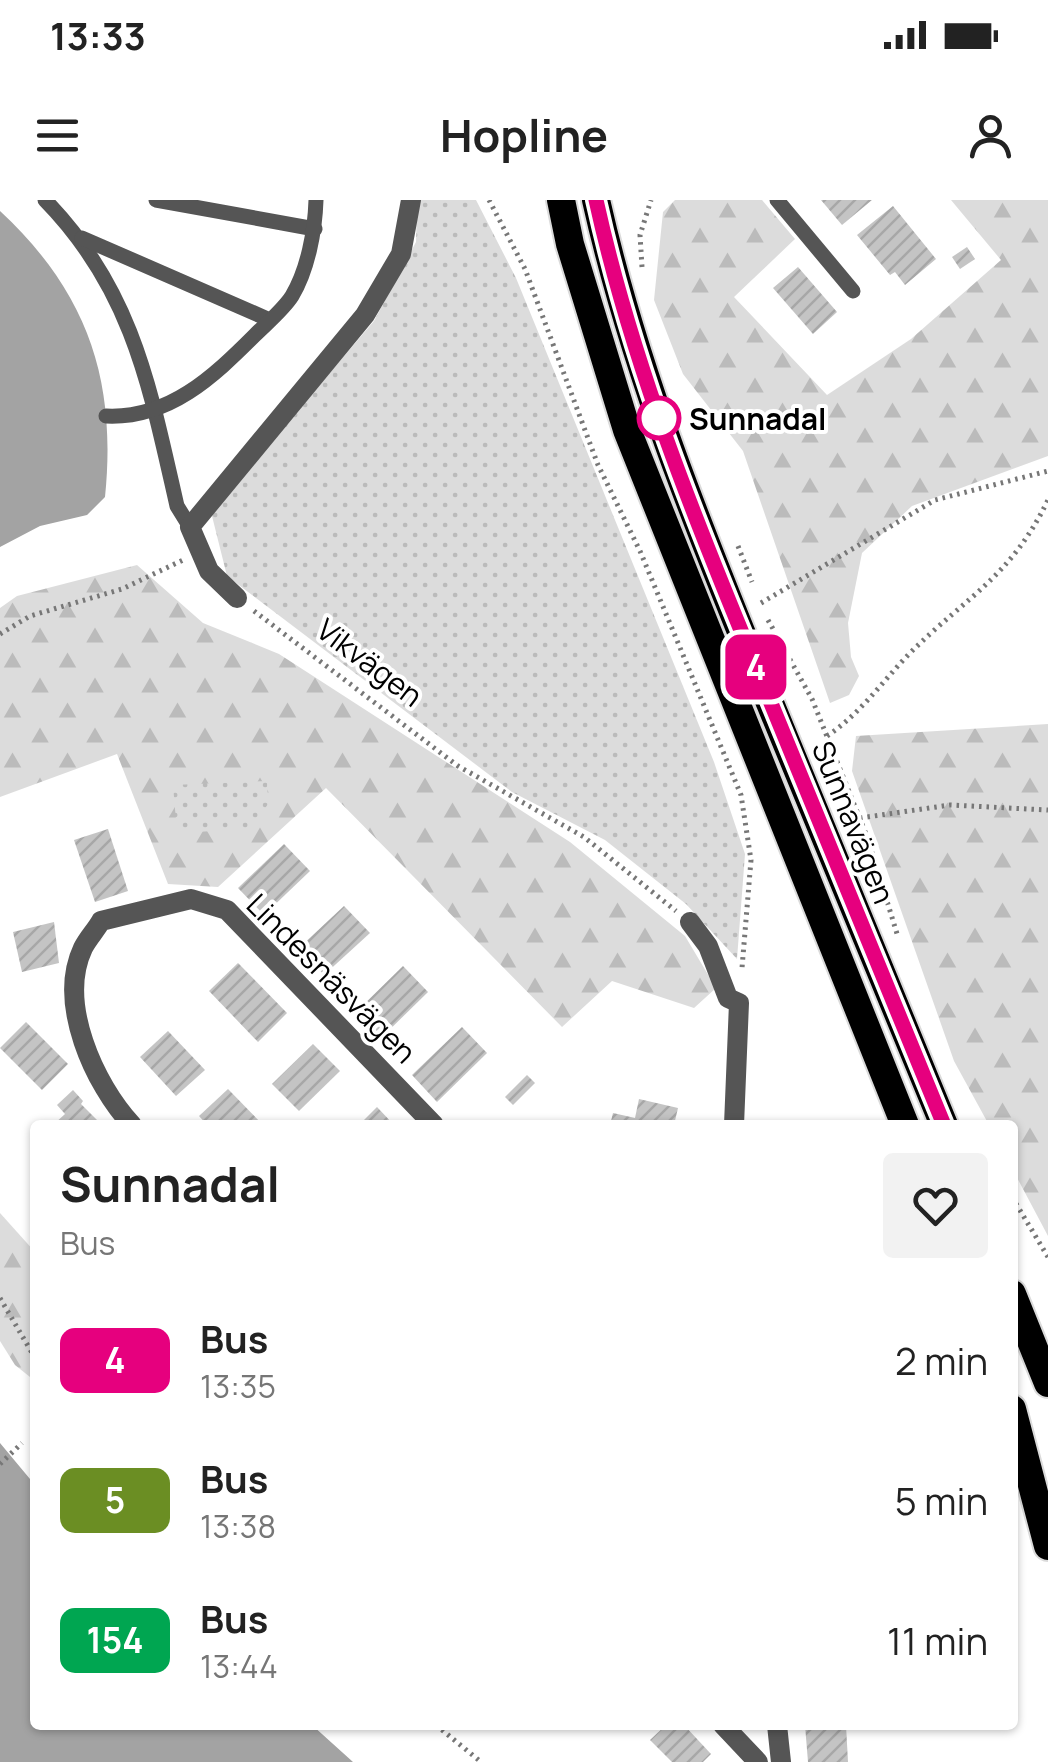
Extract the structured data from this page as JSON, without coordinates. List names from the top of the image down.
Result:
{
  "streets": {
    "highway": ["Sunnavägen"],
    "street": ["Lindesnäsvägen"],
    "path": ["Vikvägen"]
  },
  "places": ["Sunnadal"],
  "lines": ["bus line 4"],
  "page": {
    "status": "13:33",
    "header": "Hopline",
    "on_map": "4",
    "heading": ["Sunnadal", "Bus"],
    "list": [
      {
        "mark": "4",
        "name": "Bus",
        "note": "13:35",
        "value": "2 min"
      },
      {
        "mark": "5",
        "name": "Bus",
        "note": "13:38",
        "value": "5 min"
      },
      {
        "mark": "154",
        "name": "Bus",
        "note": "13:44",
        "value": "11 min"
      }
    ]
  }
}
